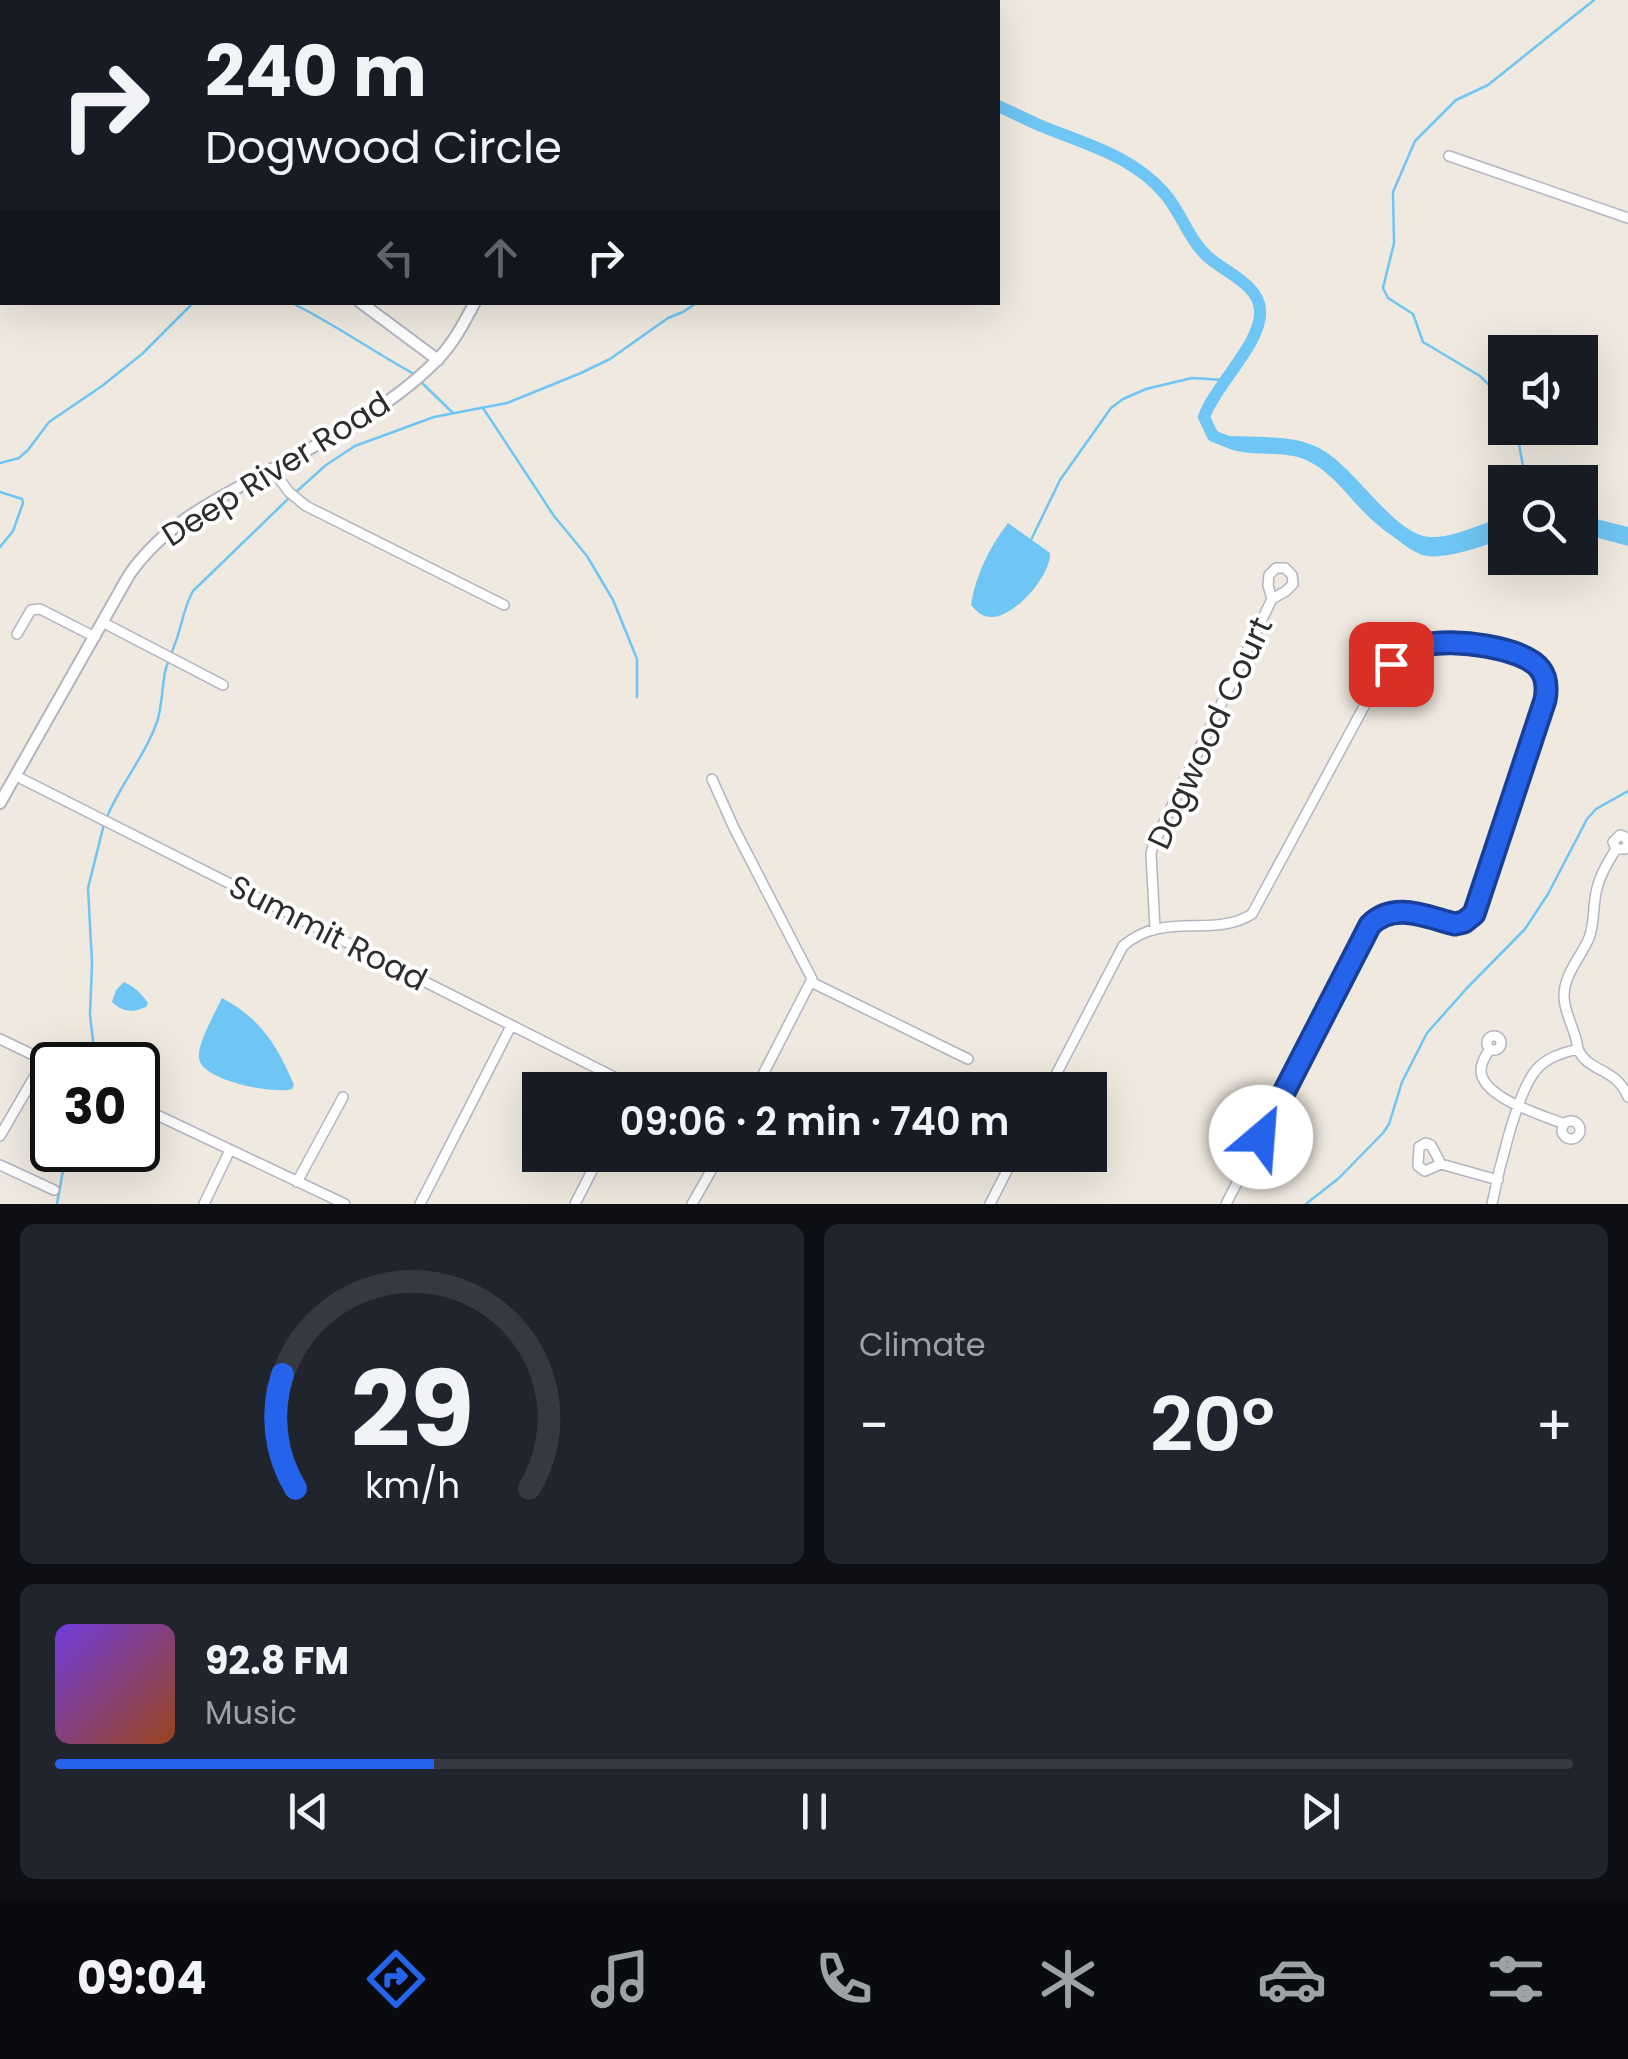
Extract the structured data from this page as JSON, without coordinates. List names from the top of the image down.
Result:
{
  "streets": {
    "street": ["Deep River Road", "Dogwood Court", "Summit Road"]
  },
  "crossings": [
    ["Deep River Road", "Summit Road"]
  ],
  "page": {
    "turn": ["240 m", "Dogwood Circle"],
    "limit": "30",
    "trip": "09:06 · 2 min · 740 m",
    "tile": "Climate",
    "heat": ["−", "20°", "+"],
    "song": ["92.8 FM", "Music"],
    "tabs": "09:04",
    "gauge": ["29", "km/h"]
  }
}
